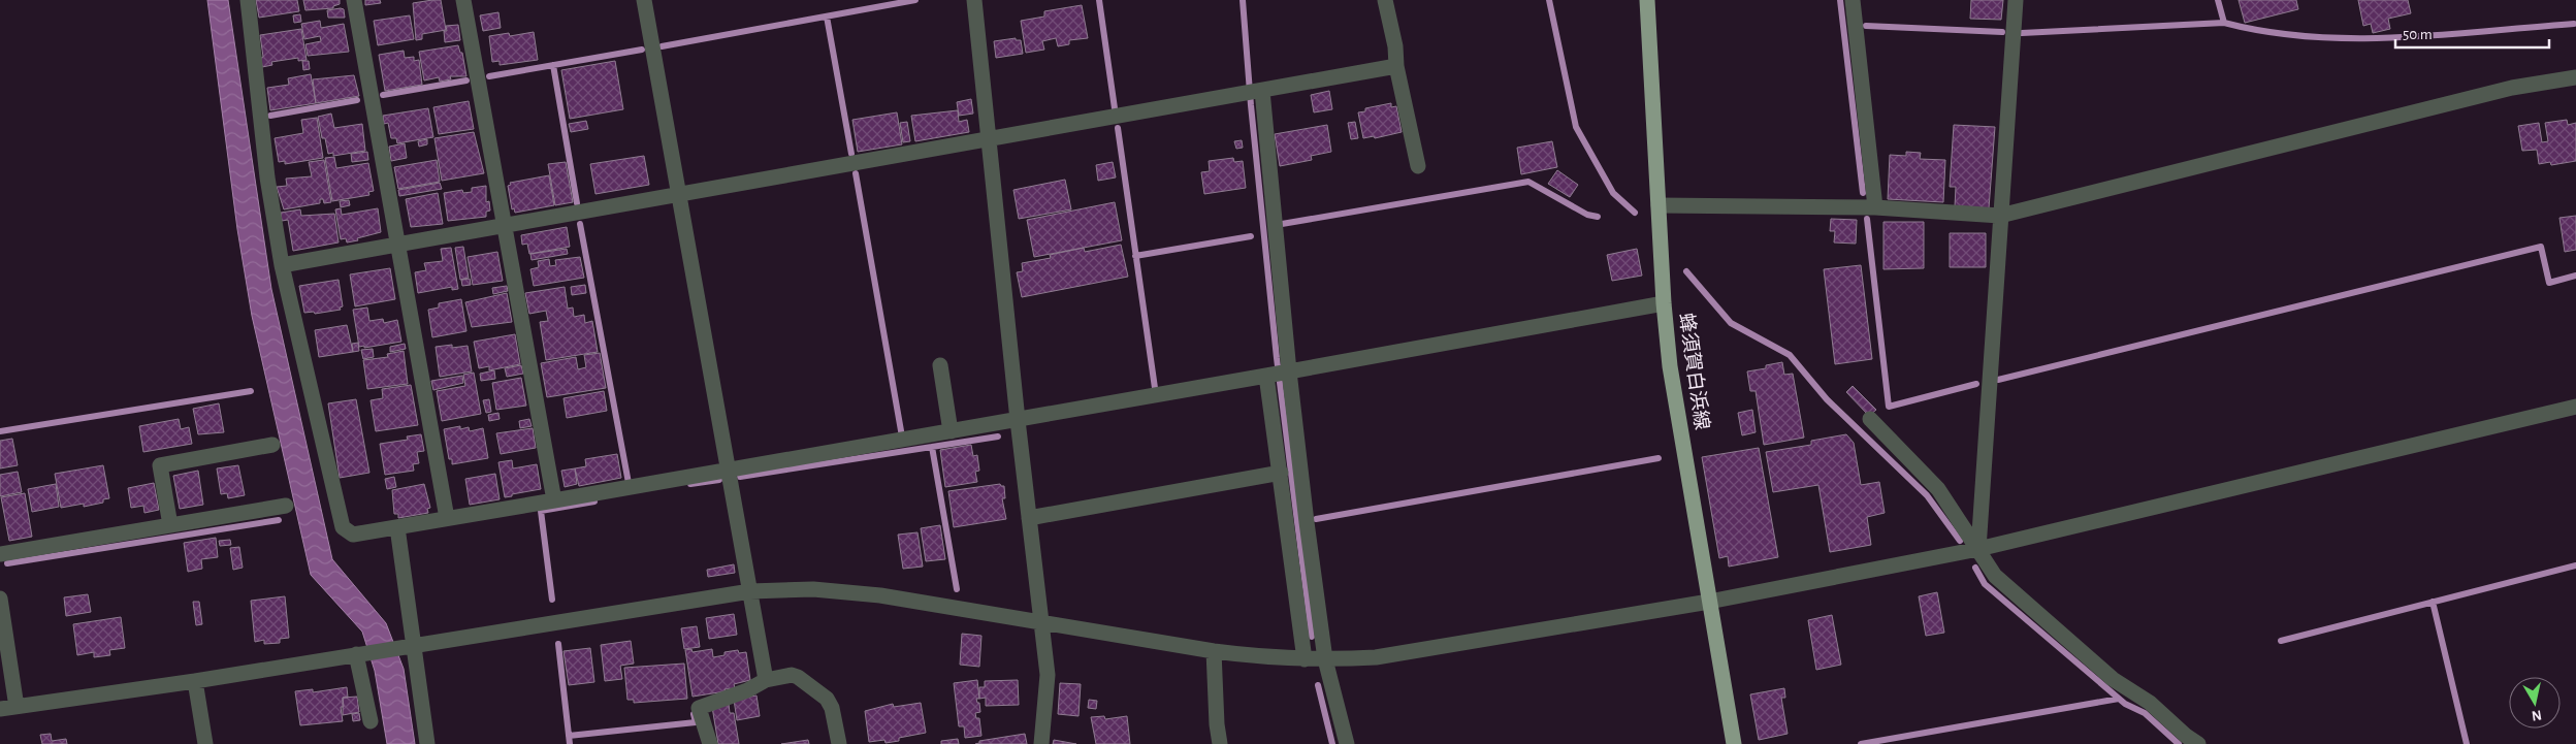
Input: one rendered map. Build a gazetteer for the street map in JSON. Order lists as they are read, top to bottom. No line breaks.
{"streets":{"main road":["蜂須賀白浜線"]},"scale_bar":"50 m","north":"bottom"}
